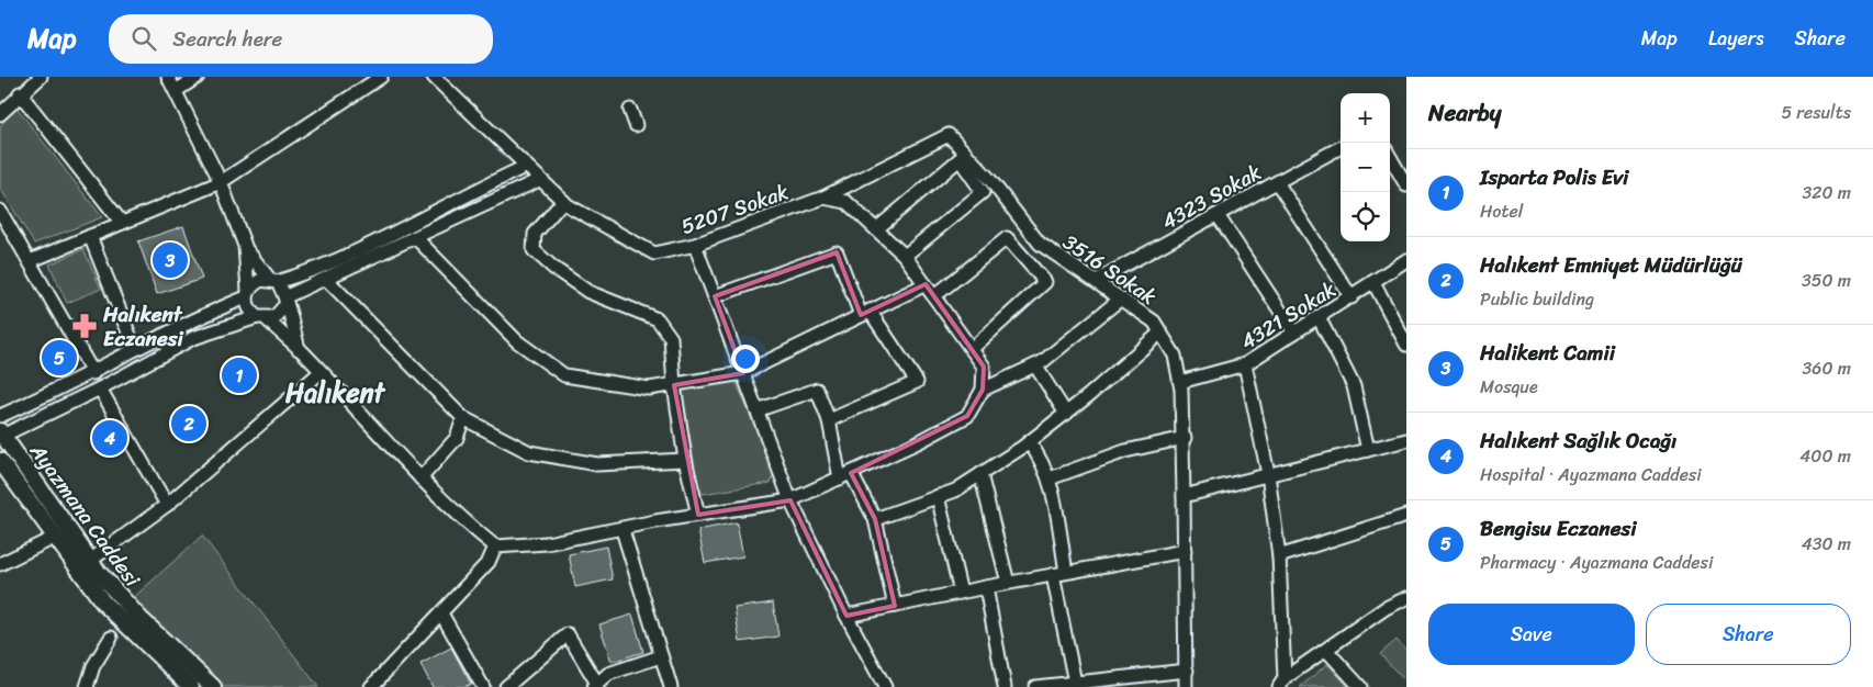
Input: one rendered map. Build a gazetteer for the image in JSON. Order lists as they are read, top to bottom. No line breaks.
{"streets":{"main road":["Ayazmana Caddesi"],"street":["4323 Sokak","5207 Sokak","3516 Sokak","4321 Sokak"]},"crossings":[["4323 Sokak","3516 Sokak"],["5207 Sokak","3516 Sokak"],["3516 Sokak","4321 Sokak"]],"districts":["Halıkent"],"places":{"pharmacy":["Halıkent Eczanesi"]},"page":{"header":"Map","search":"Search here","nav":["Map","Layers","Share"],"heading":["Nearby","5 results"],"map_buttons":["+","−"],"list":[{"mark":"1","name":"Isparta Polis Evi","note":"Hotel","value":"320 m"},{"mark":"2","name":"Halıkent Emniyet Müdürlüğü","note":"Public building","value":"350 m"},{"mark":"3","name":"Halikent Camii","note":"Mosque","value":"360 m"},{"mark":"4","name":"Halıkent Sağlık Ocağı","note":"Hospital · Ayazmana Caddesi","value":"400 m"},{"mark":"5","name":"Bengisu Eczanesi","note":"Pharmacy · Ayazmana Caddesi","value":"430 m"}],"pins":["3","5","1","2","4"],"buttons":["Save","Share"]}}
